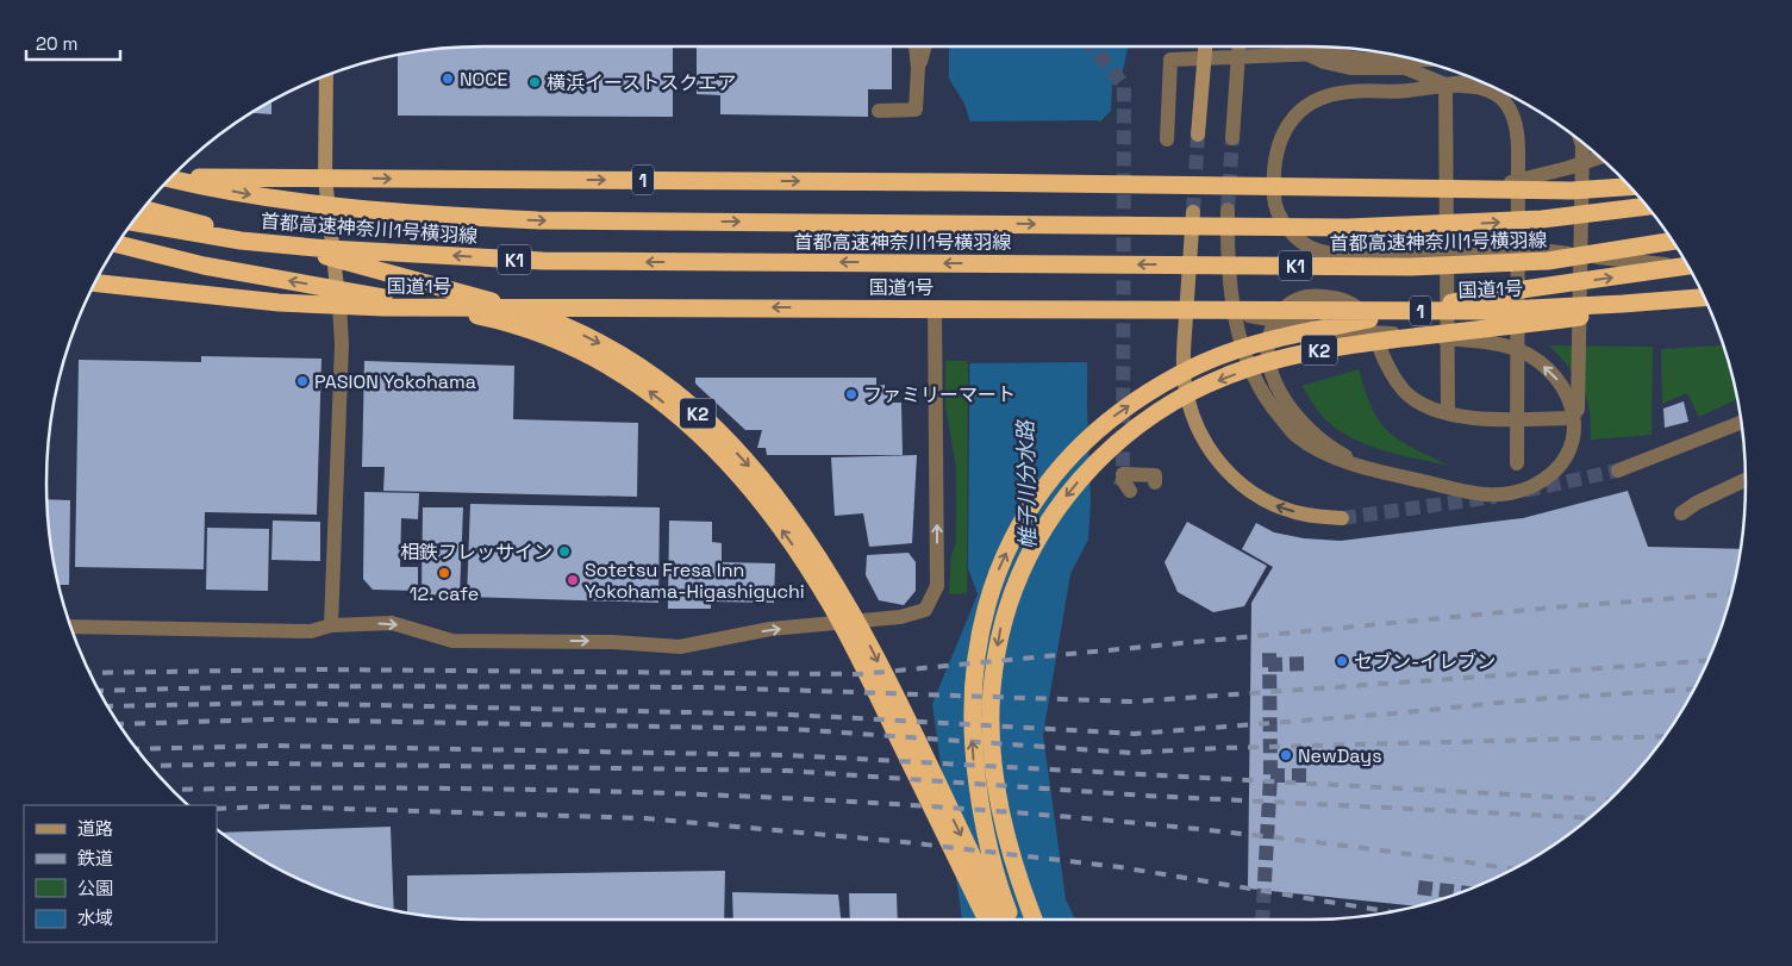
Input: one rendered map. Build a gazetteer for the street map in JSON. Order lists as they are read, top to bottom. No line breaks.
{"streets":{"highway":["1","首都高速神奈川1号横羽線","K1","国道1号","K2"]},"water":["帷子川分水路"],"places":["NOCE","横浜イーストスクエア","PASION Yokohama","ファミリーマート","相鉄フレッサイン","12. cafe","Sotetsu Fresa Inn Yokohama-Higashiguchi","セブン-イレブン","NewDays"],"legend":["道路","鉄道","公園","水域"],"scale_bar":"20 m"}
